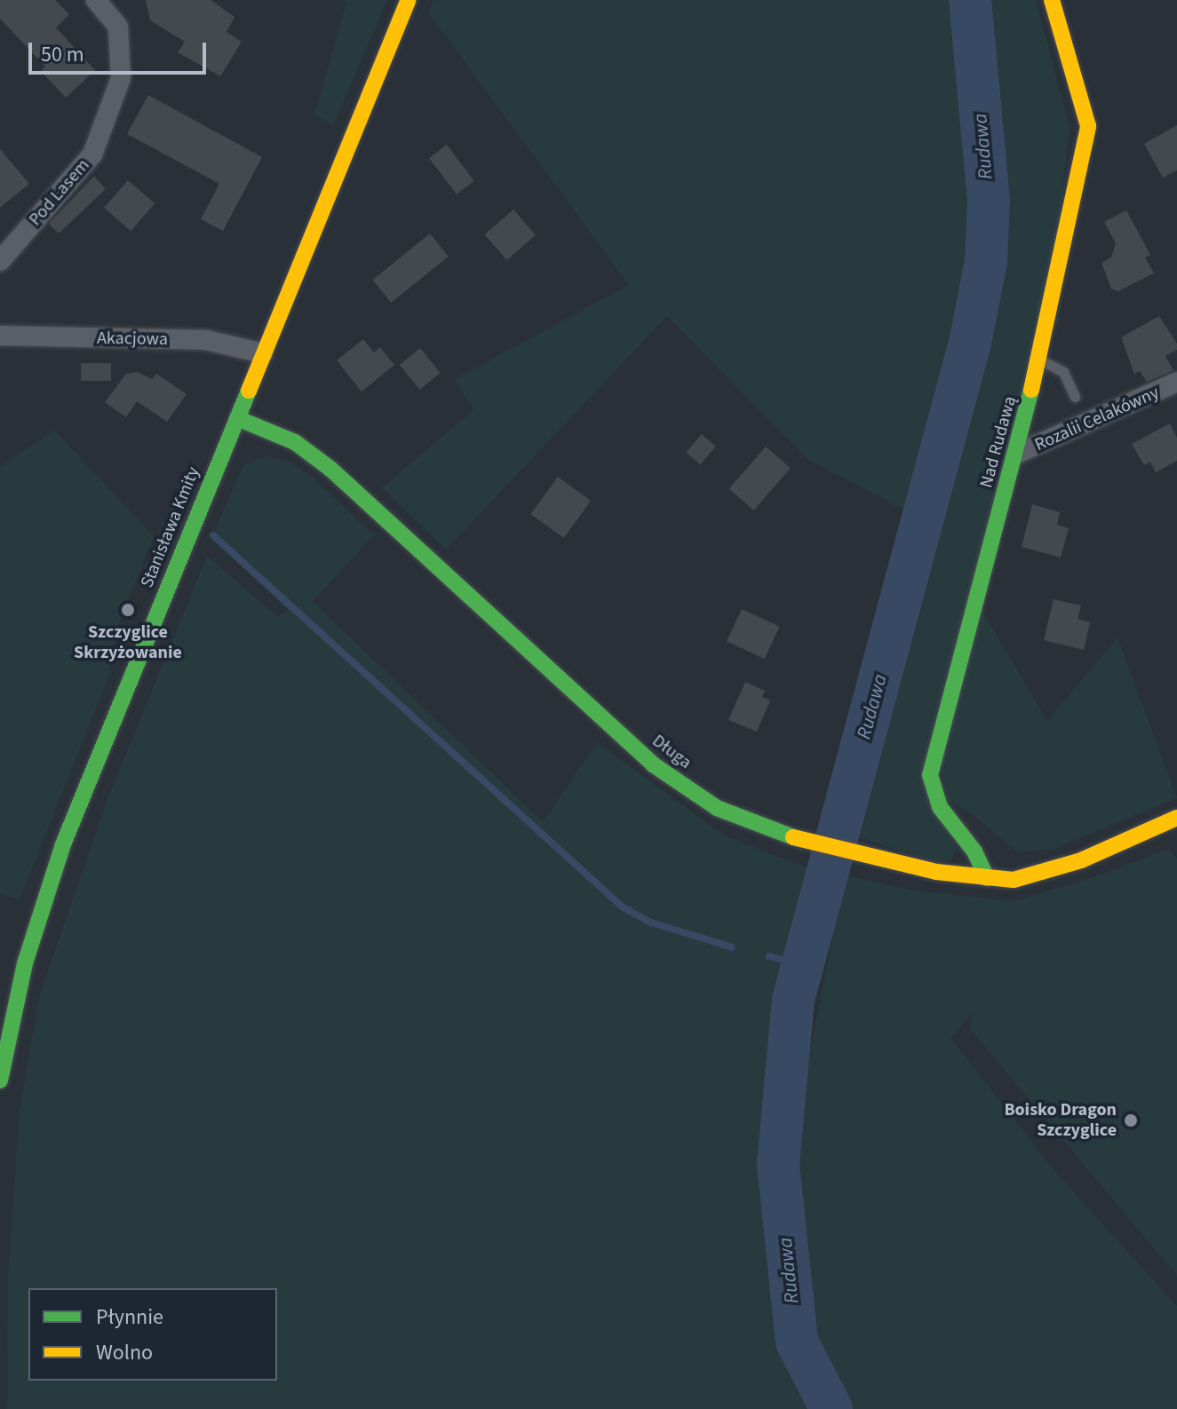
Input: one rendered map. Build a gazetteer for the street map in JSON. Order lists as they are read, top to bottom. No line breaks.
{"streets":{"street":["Pod Lasem","Akacjowa","Rozalii Celakówny","Nad Rudawą","Stanisława Kmity","Długa"]},"crossings":[["Akacjowa","Stanisława Kmity"],["Rozalii Celakówny","Nad Rudawą"],["Nad Rudawą","Długa"],["Stanisława Kmity","Długa"]],"water":["Rudawa"],"places":["Szczyglice Skrzyżowanie","Boisko Dragon Szczyglice"],"legend":["Płynnie","Wolno"],"scale_bar":"50 m"}
